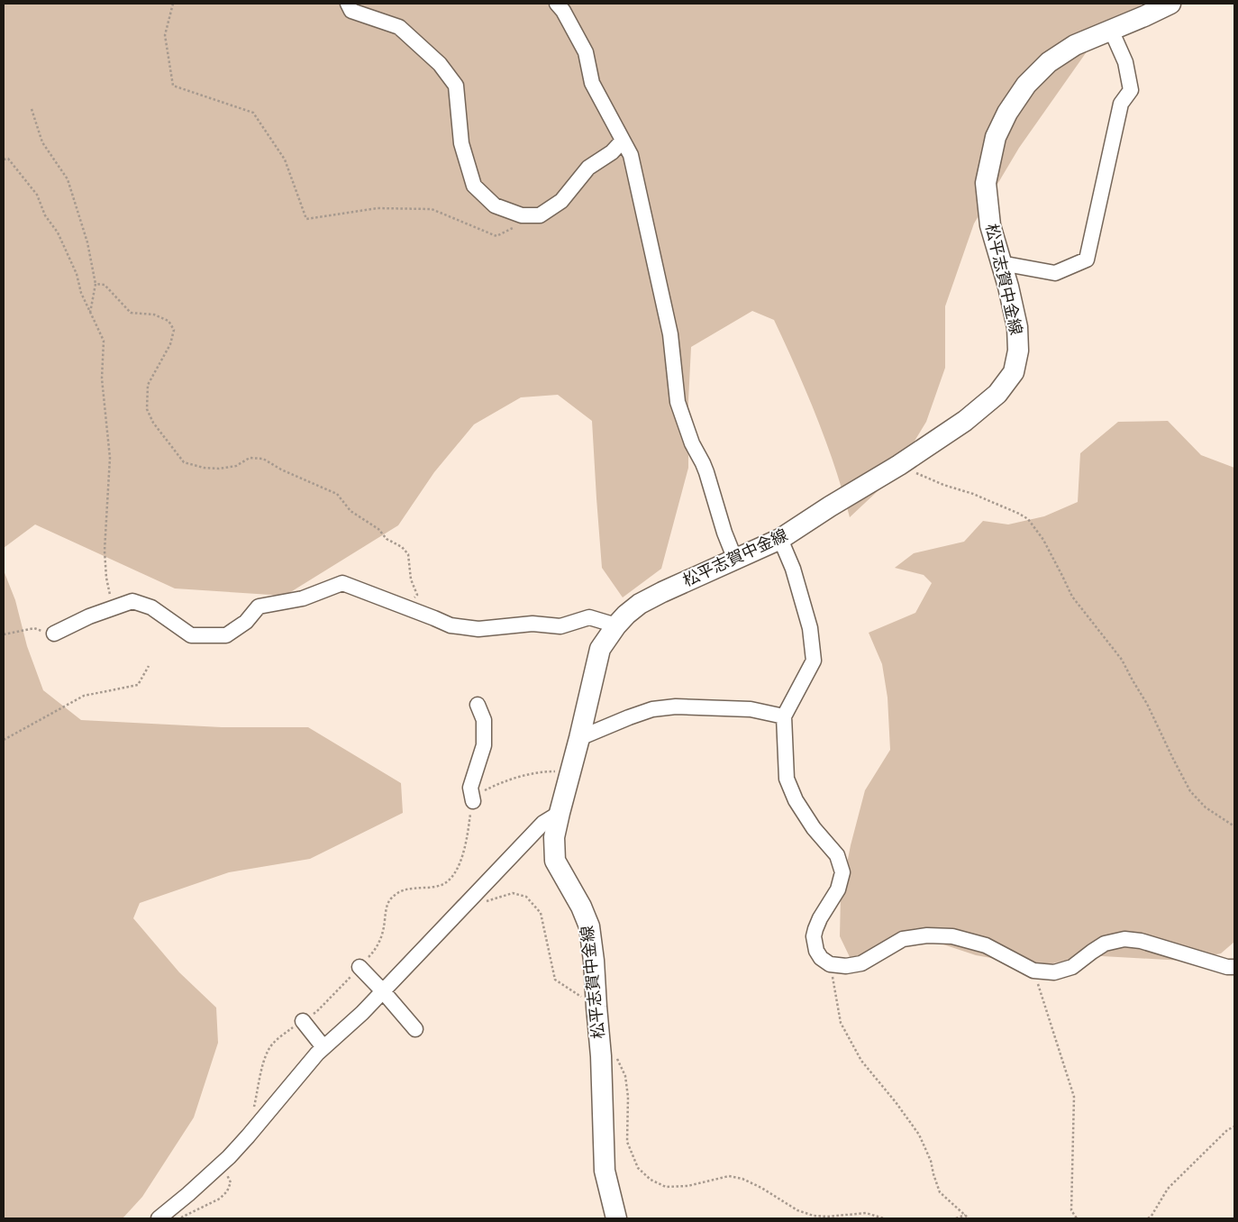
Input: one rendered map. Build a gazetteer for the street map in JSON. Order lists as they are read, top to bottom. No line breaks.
{"streets":{"main road":["松平志賀中金線"]}}
